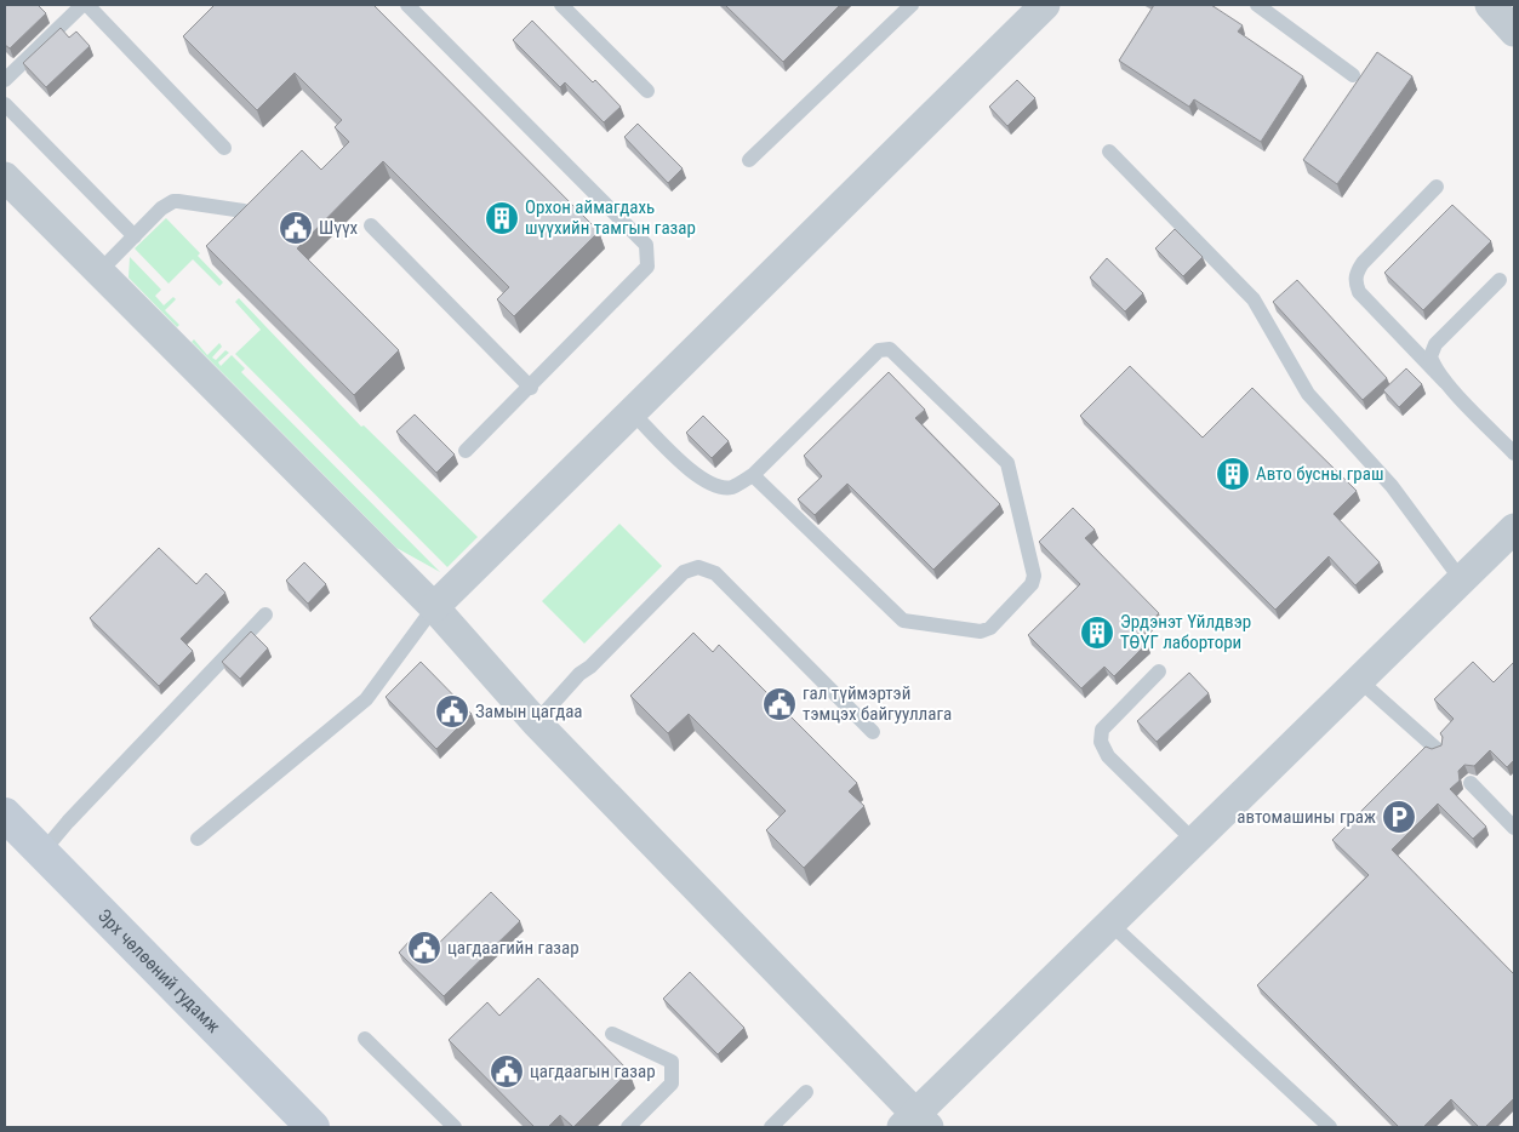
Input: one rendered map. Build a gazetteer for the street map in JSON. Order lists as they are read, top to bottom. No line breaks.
{"streets":{"main road":["Эрх чөлөөний гудамж"]},"places":{"building":["Орхон аймагдахь шүүхийн тамгын газар","Авто бусны граш","Эрдэнэт Үйлдвэр ТӨҮГ лабортори"],"public building":["Шүүх","гал түймэртэй тэмцэх байгууллага","Замын цагдаа","цагдаагийн газар","цагдаагын газар"],"parking":["автомашины граж"]}}
